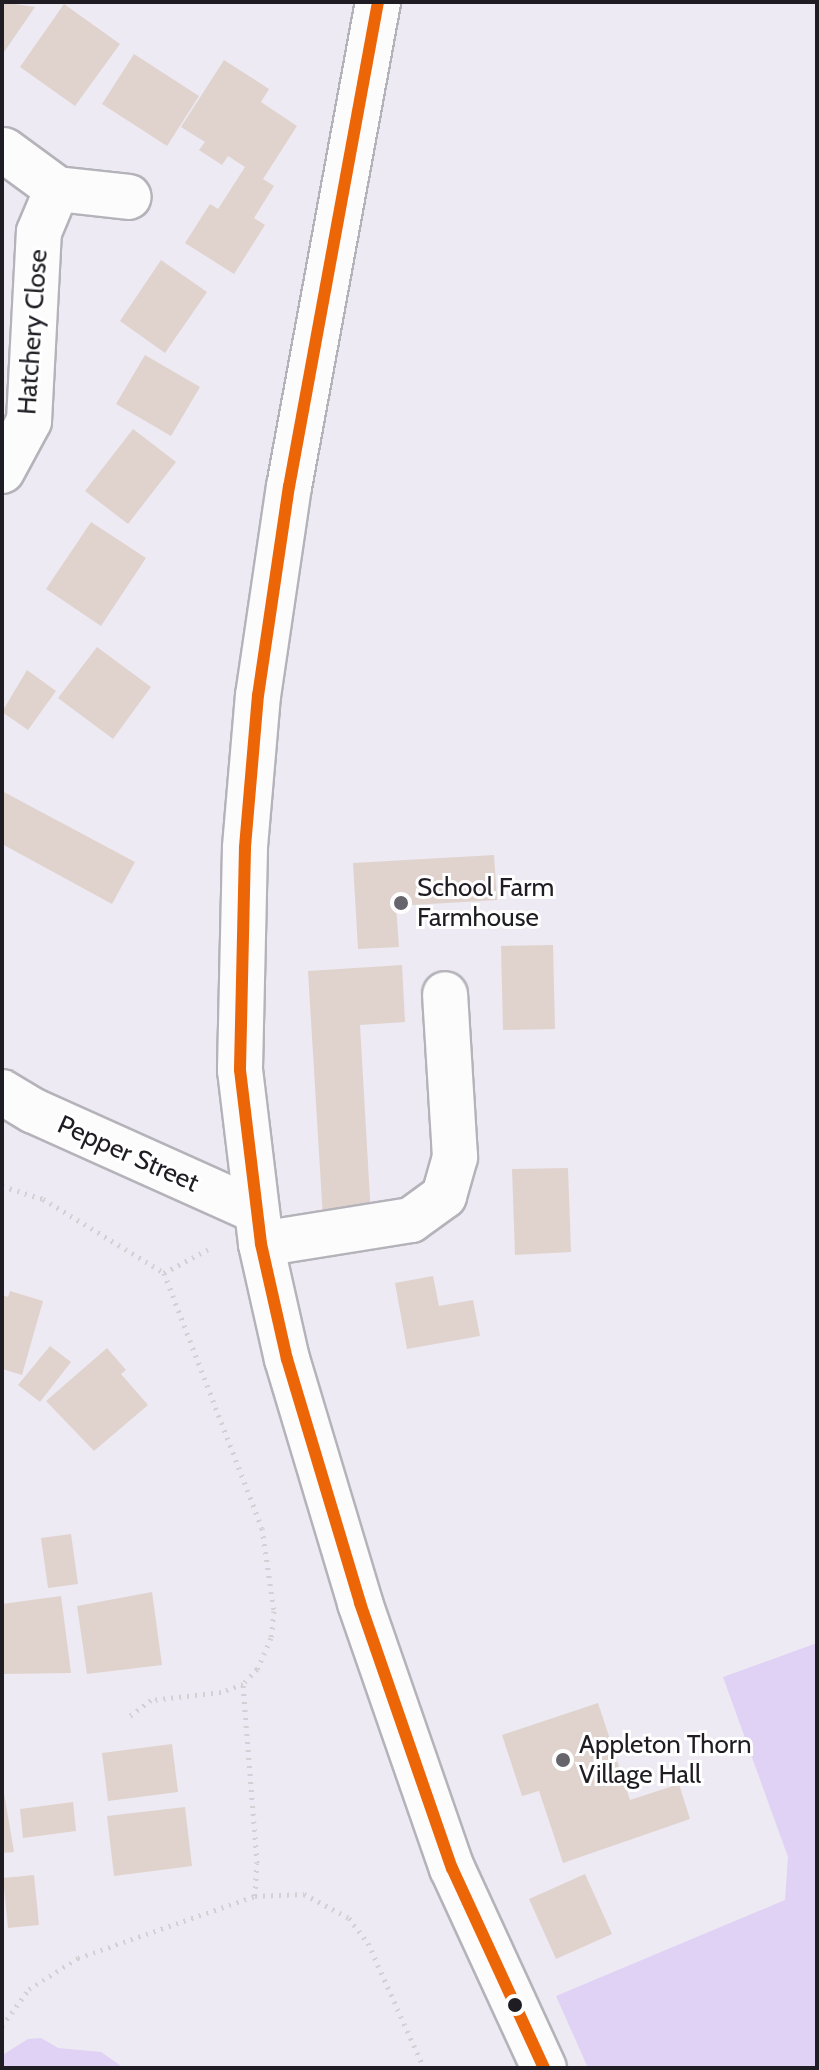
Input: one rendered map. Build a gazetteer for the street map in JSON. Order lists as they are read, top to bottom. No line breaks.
{"streets":{"main road":["Hatchery Close","Pepper Street"]},"places":["School Farm Farmhouse","Appleton Thorn Village Hall"]}
